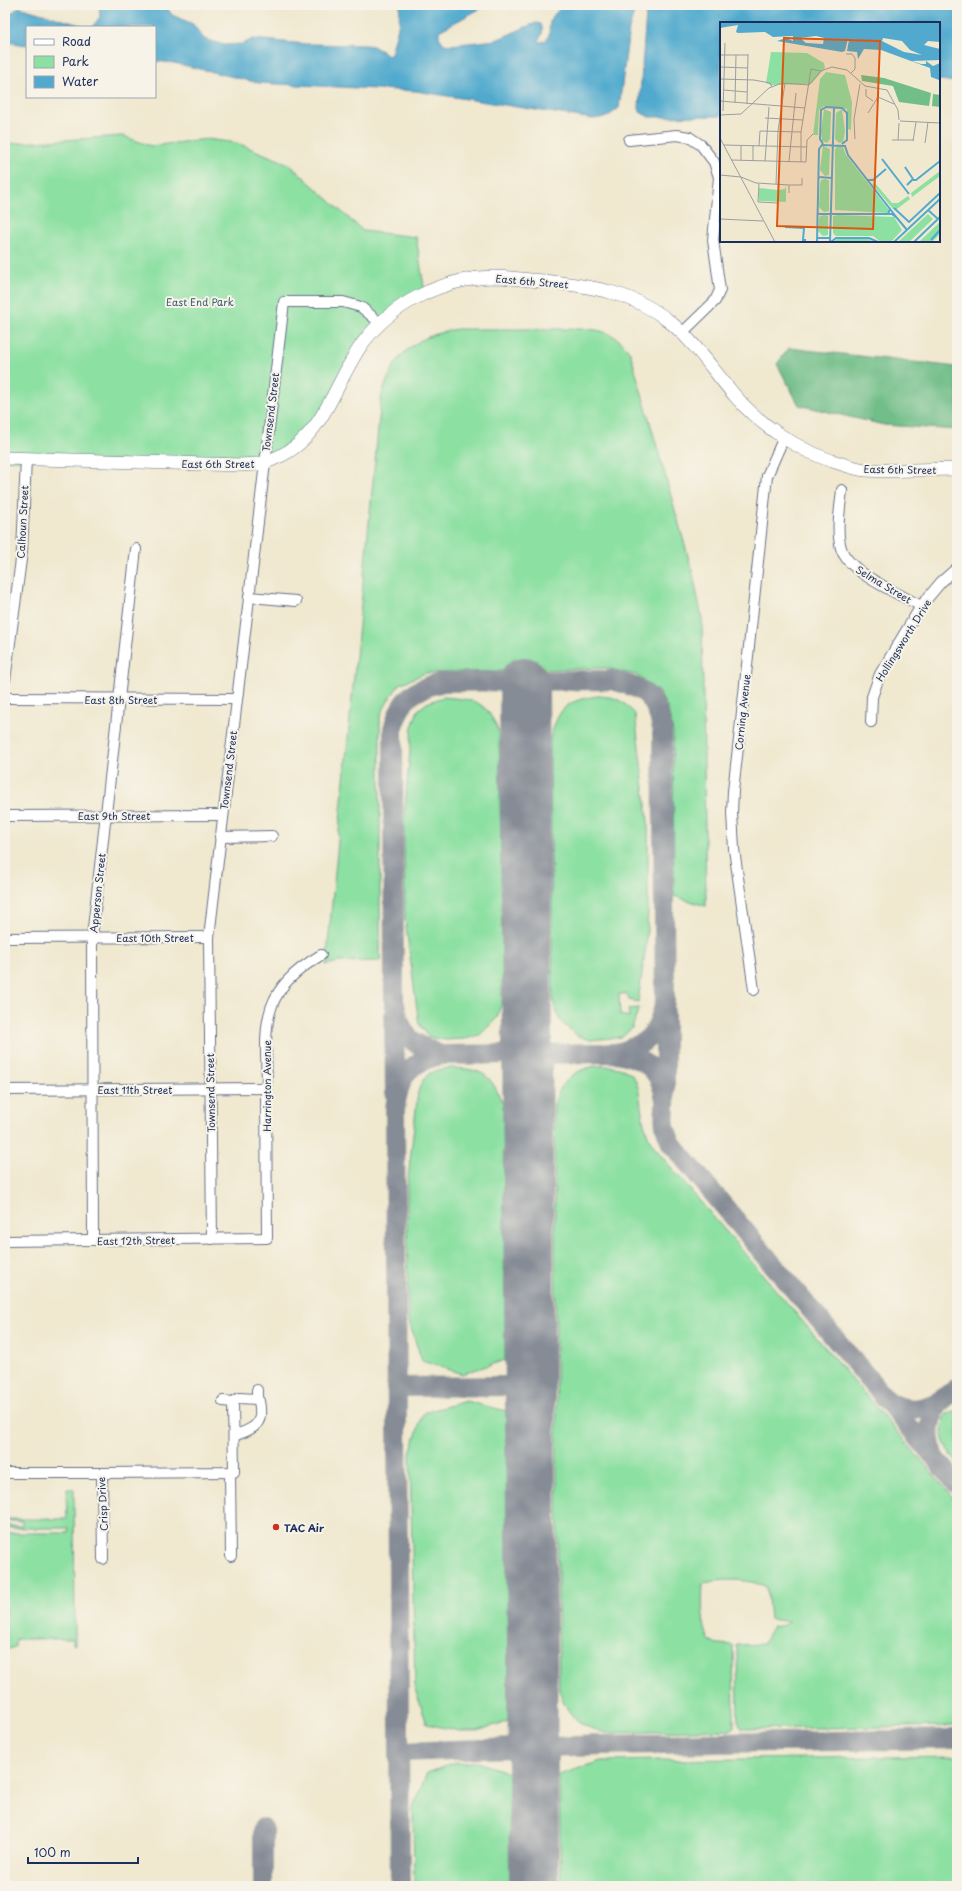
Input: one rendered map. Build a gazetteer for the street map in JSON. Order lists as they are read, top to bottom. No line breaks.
{"streets":{"main road":["East 6th Street"],"street":["Townsend Street","Calhoun Street","Selma Street","Hollingsworth Drive","East 8th Street","Corning Avenue","East 9th Street","Apperson Street","East 10th Street","Harrington Avenue","East 11th Street","East 12th Street","Crisp Drive"]},"crossings":[["East 6th Street","Townsend Street"],["East 6th Street","Calhoun Street"],["East 6th Street","Corning Avenue"],["Townsend Street","East 8th Street"],["Townsend Street","East 9th Street"],["Townsend Street","East 10th Street"],["Townsend Street","East 11th Street"],["Townsend Street","East 12th Street"],["Selma Street","Hollingsworth Drive"],["East 8th Street","Apperson Street"],["East 9th Street","Apperson Street"],["Apperson Street","East 10th Street"],["Apperson Street","East 11th Street"],["Apperson Street","East 12th Street"],["Harrington Avenue","East 11th Street"],["Harrington Avenue","East 12th Street"]],"parks":["East End Park"],"places":["TAC Air"],"legend":["Road","Park","Water"],"scale_bar":"100 m"}
